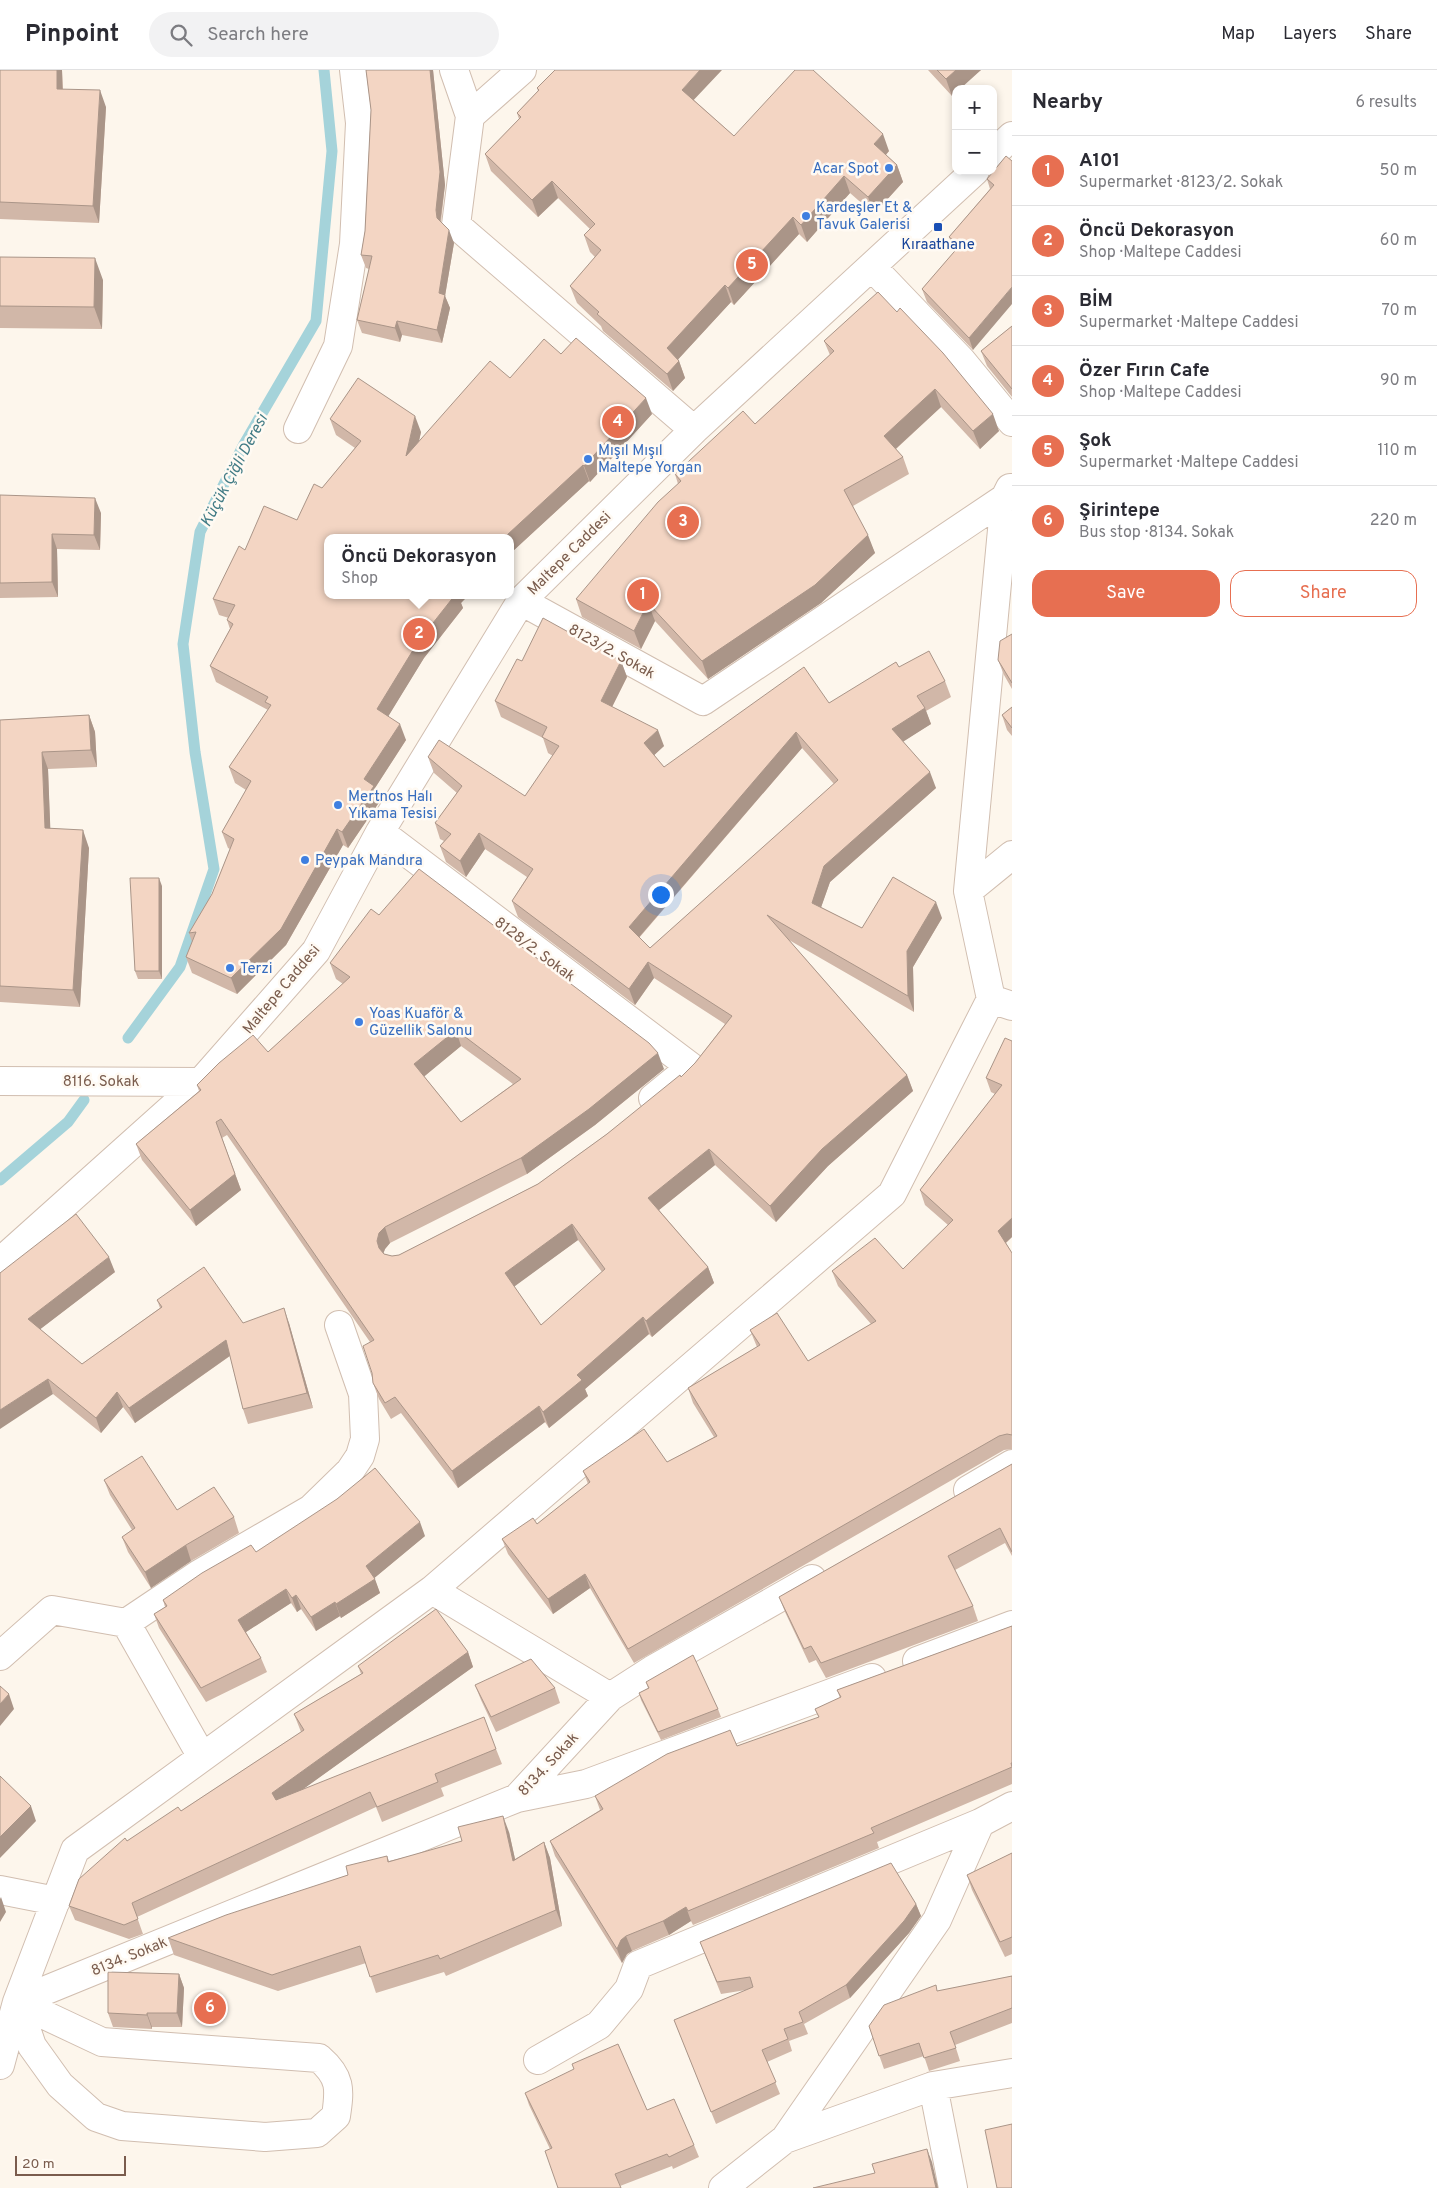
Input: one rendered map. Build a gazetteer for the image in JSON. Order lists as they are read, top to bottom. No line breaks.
{"streets":{"street":["Maltepe Caddesi","8123/2. Sokak","8128/2. Sokak","8116. Sokak","8134. Sokak"]},"crossings":[["Maltepe Caddesi","8123/2. Sokak"],["Maltepe Caddesi","8128/2. Sokak"],["Maltepe Caddesi","8116. Sokak"]],"water":["Küçük Çiğli Deresi"],"places":{"other":["Acar Spot","Kardeşler Et & Tavuk Galerisi","Mışıl Mışıl Maltepe Yorgan","Mertnos Halı Yıkama Tesisi","Peypak Mandıra","Terzi","Yoas Kuaför & Güzellik Salonu"],"transit":["Kıraathane"]},"scale_bar":"20 m","page":{"header":"Pinpoint","search":"Search here","nav":["Map","Layers","Share"],"heading":["Nearby","6 results"],"map_buttons":["+","−"],"list":[{"mark":"1","name":"A101","note":"Supermarket · 8123/2. Sokak","value":"50 m"},{"mark":"2","name":"Öncü Dekorasyon","note":"Shop · Maltepe Caddesi","value":"60 m"},{"mark":"3","name":"BİM","note":"Supermarket · Maltepe Caddesi","value":"70 m"},{"mark":"4","name":"Özer Fırın Cafe","note":"Shop · Maltepe Caddesi","value":"90 m"},{"mark":"5","name":"Şok","note":"Supermarket · Maltepe Caddesi","value":"110 m"},{"mark":"6","name":"Şirintepe","note":"Bus stop · 8134. Sokak","value":"220 m"}],"pins":["5","4","3","1","2","6"],"popup":["Öncü Dekorasyon","Shop"],"buttons":["Save","Share"],"scale":"20 m"}}
